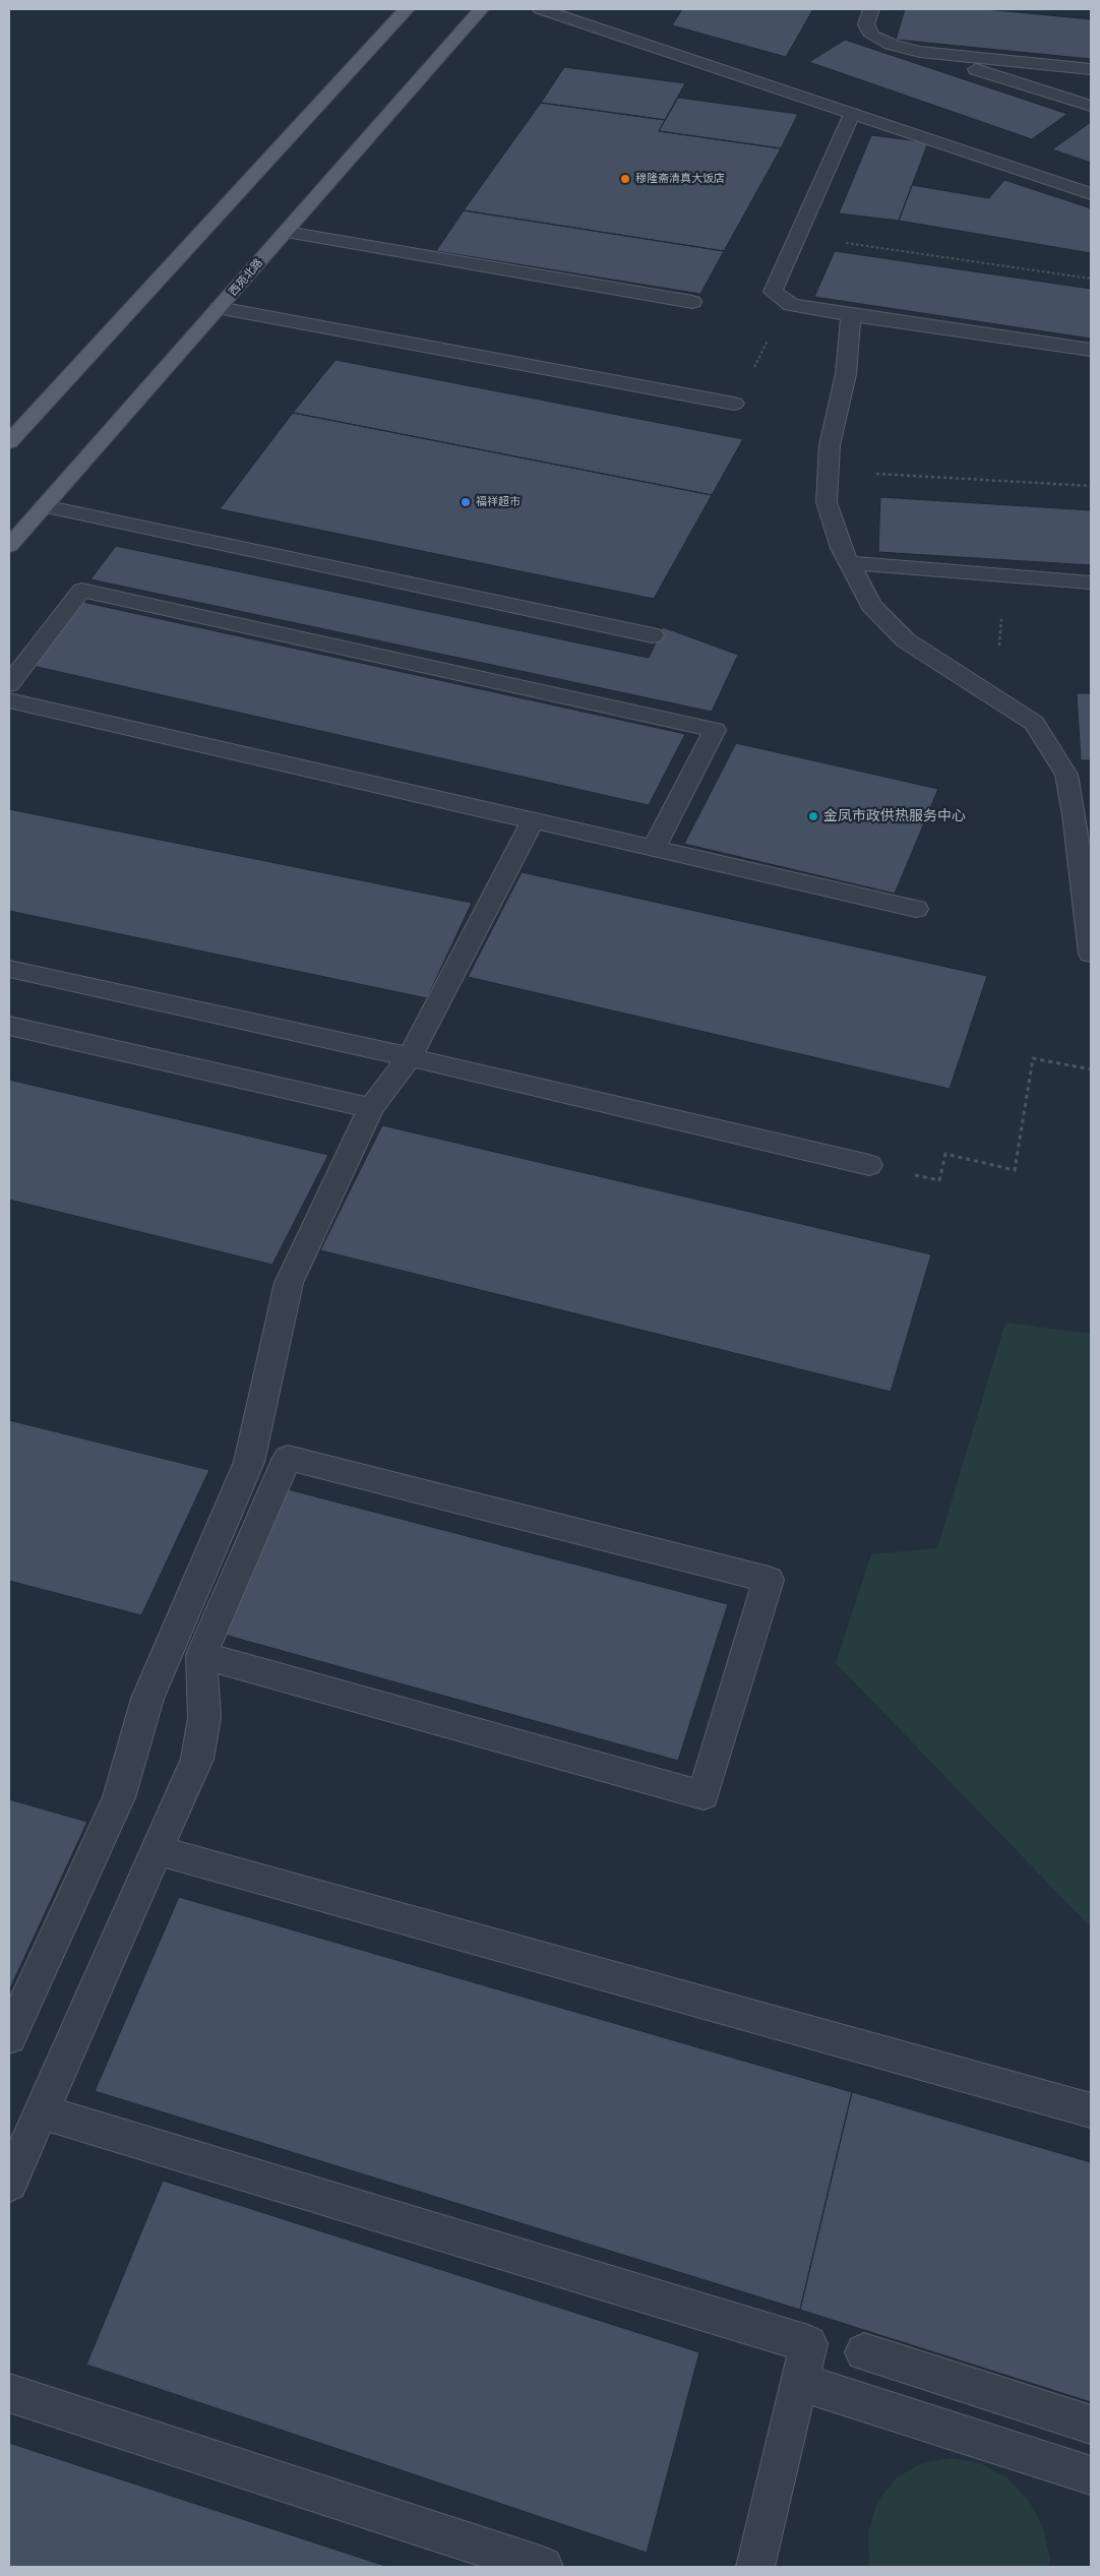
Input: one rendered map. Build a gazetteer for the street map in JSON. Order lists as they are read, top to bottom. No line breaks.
{"streets":{"main road":["西苑北路"]},"places":["穆隆斋清真大饭店","福祥超市","金凤市政供热服务中心"]}
